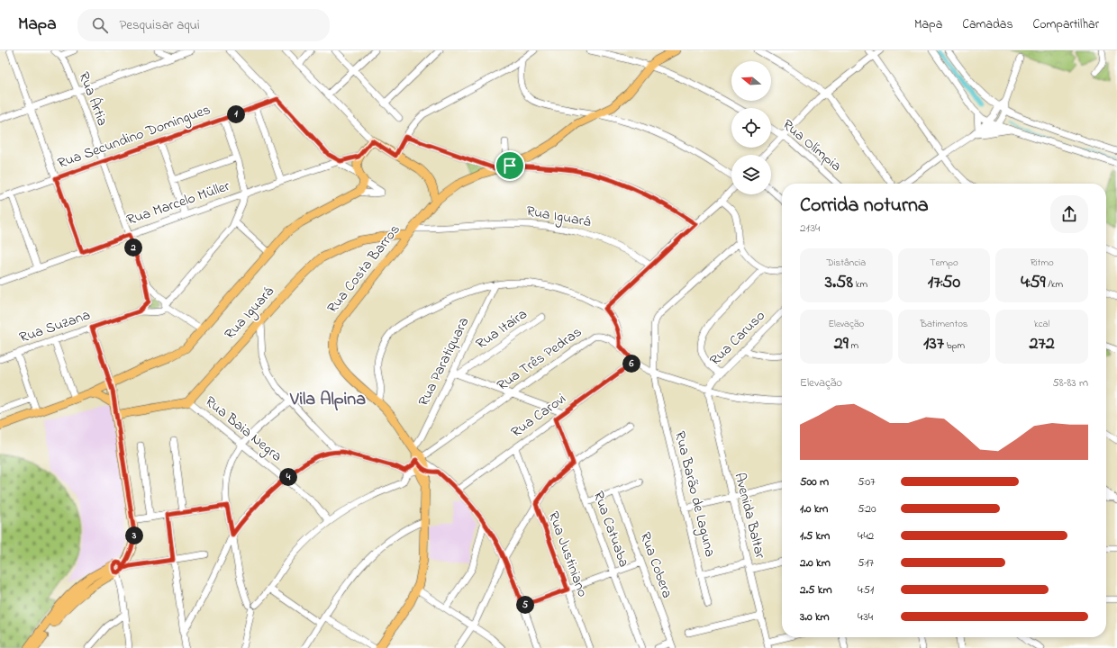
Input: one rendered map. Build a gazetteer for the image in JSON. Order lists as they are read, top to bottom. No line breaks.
{"streets":{"main road":["Rua Iguará","Rua Costa Barros"],"street":["Rua Ártia","Rua Secundino Domingues","Rua Olímpia","Rua Marcelo Müller","Rua Suzana","Rua Itaíra","Rua Caruso","Rua Três Pedras","Rua Paratiquara","Rua Carovi","Rua Baia Negra","Rua Barão de Laguna","Avenida Baltar","Rua Catuaba","Rua Justiniano","Rua Cobera"]},"crossings":[["Rua Ártia","Rua Secundino Domingues"],["Rua Ártia","Rua Marcelo Müller"],["Rua Ártia","Rua Suzana"],["Rua Iguará","Rua Costa Barros"],["Rua Iguará","Rua Baia Negra"],["Rua Costa Barros","Rua Três Pedras"],["Rua Costa Barros","Rua Paratiquara"],["Rua Itaíra","Rua Paratiquara"],["Rua Caruso","Rua Três Pedras"],["Rua Caruso","Avenida Baltar"],["Rua Três Pedras","Rua Paratiquara"],["Rua Três Pedras","Rua Carovi"],["Rua Três Pedras","Rua Barão de Laguna"],["Rua Três Pedras","Avenida Baltar"],["Rua Carovi","Rua Catuaba"],["Rua Carovi","Rua Justiniano"],["Rua Barão de Laguna","Avenida Baltar"]],"districts":["Vila Alpina"],"north":"left","page":{"header":"Mapa","search":"Pesquisar aqui","nav":["Mapa","Camadas","Compartilhar"],"pins":["1","2","6","4","3","5"],"heading":["Corrida noturna","21:34"],"stats":[["Distância","3.58 km"],["Tempo","17:50"],["Ritmo","4:59 /km"],["Elevação","29 m"],["Batimentos","137 bpm"],["kcal","272"]],"chart":["Elevação","58–83 m"],"list":[{"name":"500 m","note":"5:07"},{"name":"1.0 km","note":"5:20"},{"name":"1.5 km","note":"4:42"},{"name":"2.0 km","note":"5:17"},{"name":"2.5 km","note":"4:51"},{"name":"3.0 km","note":"4:34"}]}}
